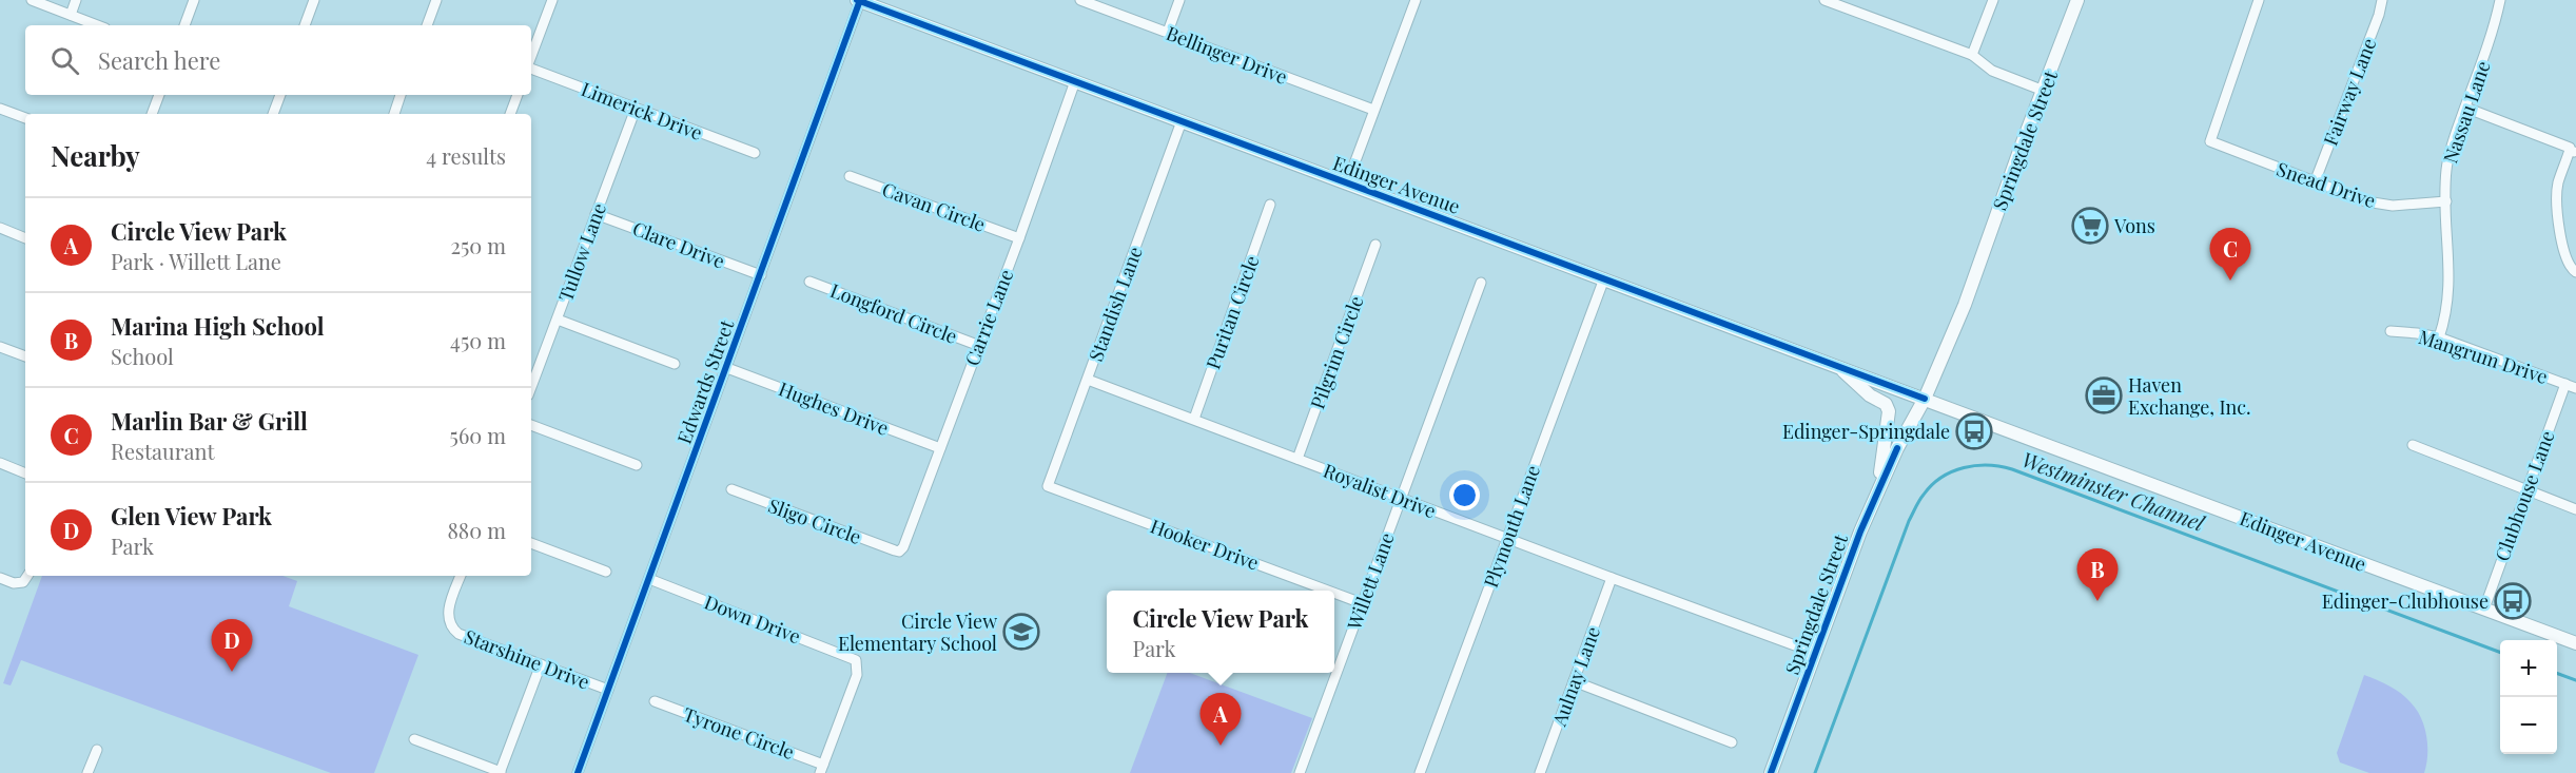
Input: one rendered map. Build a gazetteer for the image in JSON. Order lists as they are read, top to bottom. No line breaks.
{"streets":{"main road":["Springdale Street","Edinger Avenue"],"street":["Bellinger Drive","Fairway Lane","Limerick Drive","Nassau Lane","Snead Drive","Cavan Circle","Clare Drive","Tullow Lane","Standish Lane","Puritan Circle","Longford Circle","Carrie Lane","Pilgrim Circle","Mangrum Drive","Edwards Street","Hughes Drive","Royalist Drive","Clubhouse Lane","Sligo Circle","Plymouth Lane","Hooker Drive","Willett Lane","Down Drive","Starshine Drive","Aulnay Lane","Tyrone Circle"]},"crossings":[["Fairway Lane","Snead Drive"],["Limerick Drive","Tullow Lane"],["Nassau Lane","Snead Drive"],["Nassau Lane","Mangrum Drive"],["Springdale Street","Edinger Avenue"],["Springdale Street","Royalist Drive"],["Edinger Avenue","Standish Lane"],["Edinger Avenue","Carrie Lane"],["Edinger Avenue","Edwards Street"],["Edinger Avenue","Clubhouse Lane"],["Edinger Avenue","Plymouth Lane"],["Cavan Circle","Carrie Lane"],["Clare Drive","Tullow Lane"],["Clare Drive","Edwards Street"],["Standish Lane","Royalist Drive"],["Standish Lane","Hooker Drive"],["Puritan Circle","Royalist Drive"],["Longford Circle","Carrie Lane"],["Carrie Lane","Hughes Drive"],["Carrie Lane","Sligo Circle"],["Pilgrim Circle","Royalist Drive"],["Mangrum Drive","Clubhouse Lane"],["Edwards Street","Hughes Drive"],["Edwards Street","Down Drive"],["Edwards Street","Starshine Drive"],["Royalist Drive","Plymouth Lane"],["Royalist Drive","Willett Lane"],["Royalist Drive","Aulnay Lane"],["Hooker Drive","Willett Lane"],["Down Drive","Tyrone Circle"]],"water":["Westminster Channel"],"places":{"supermarket":["Vons"],"office":["Haven Exchange, Inc."],"bus stop":["Edinger-Springdale","Edinger-Clubhouse"],"school or university":["Circle View Elementary School"]},"page":{"search":"Search here","heading":["Nearby","4 results"],"list":[{"mark":"A","name":"Circle View Park","note":"Park · Willett Lane","value":"250 m"},{"mark":"B","name":"Marina High School","note":"School","value":"450 m"},{"mark":"C","name":"Marlin Bar & Grill","note":"Restaurant","value":"560 m"},{"mark":"D","name":"Glen View Park","note":"Park","value":"880 m"}],"pins":["C","B","D","A"],"popup":["Circle View Park","Park"],"map_buttons":["+","−"]}}
